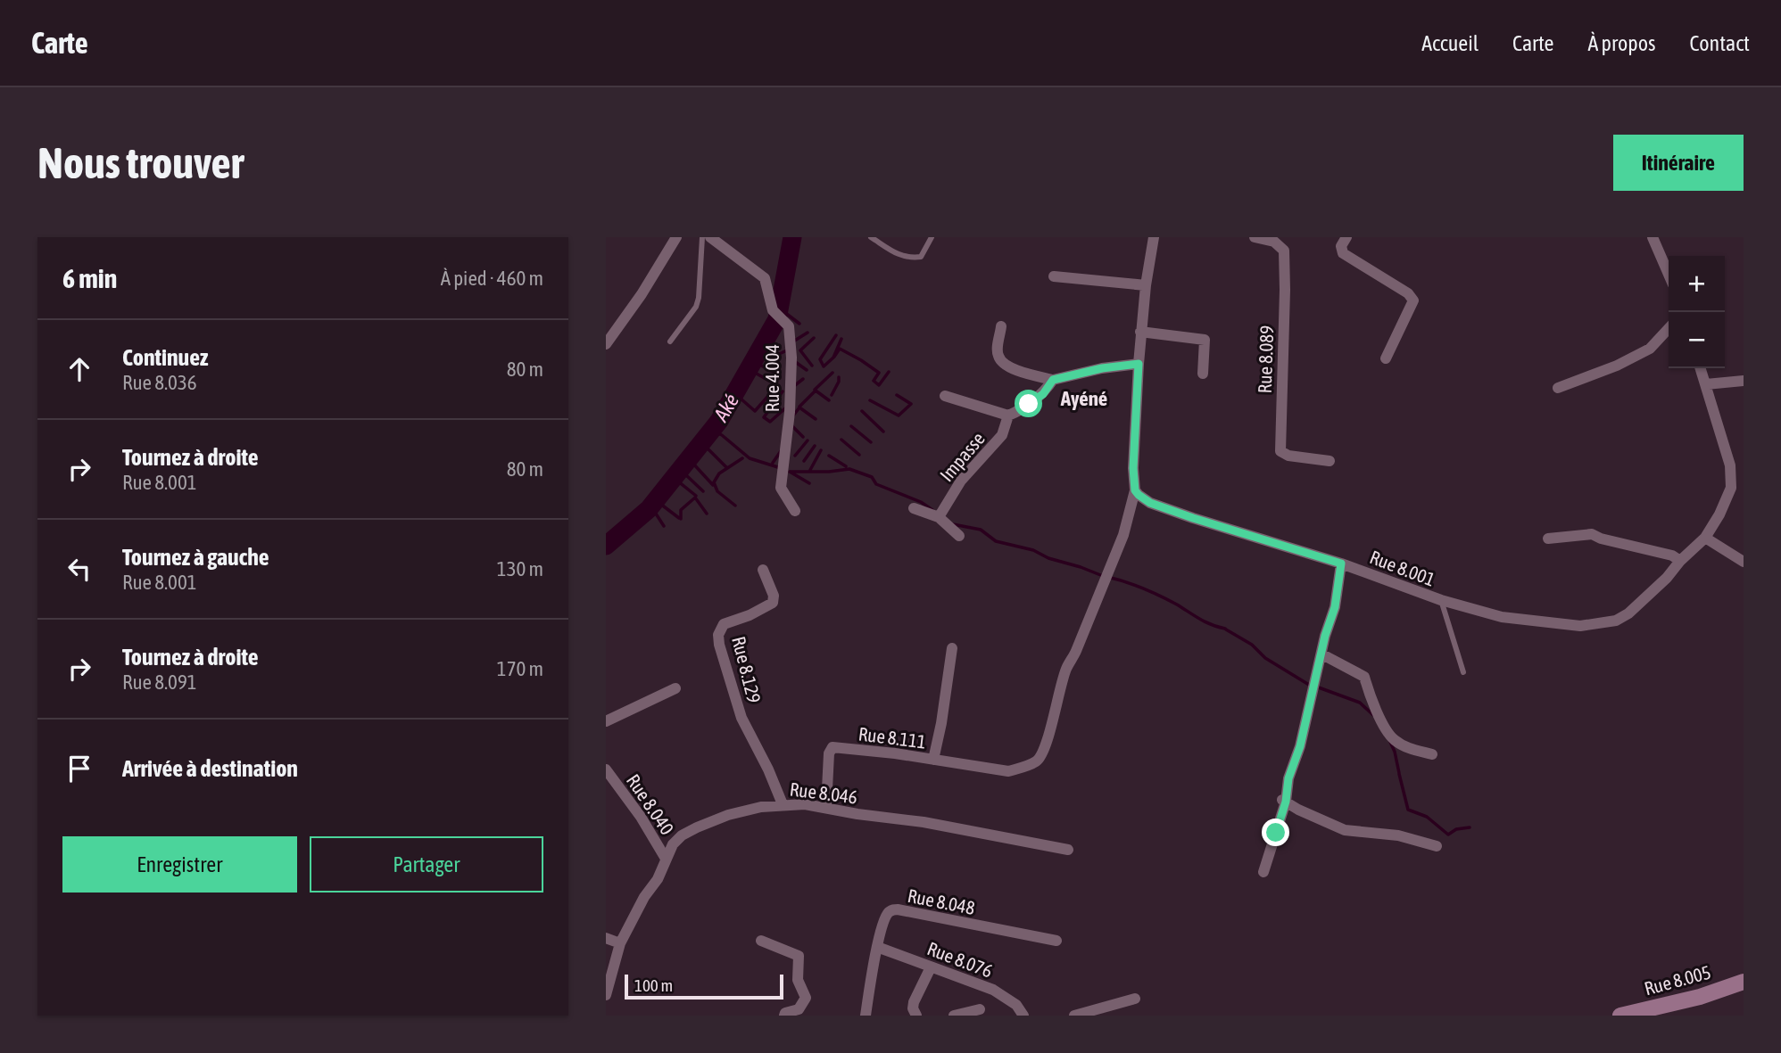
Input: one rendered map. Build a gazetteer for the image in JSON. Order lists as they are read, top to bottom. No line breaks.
{"streets":{"street":["Rue 8.089","Rue 4.004","Impasse","Rue 8.001","Rue 8.129","Rue 8.111","Rue 8.046","Rue 8.040","Rue 8.048","Rue 8.076","Rue 8.005"]},"crossings":[["Rue 8.001","Rue 8.111"],["Rue 8.129","Rue 8.046"],["Rue 8.111","Rue 8.046"],["Rue 8.046","Rue 8.040"],["Rue 8.048","Rue 8.076"]],"districts":["Ayéné"],"water":["Aké"],"scale_bar":"100 m","page":{"header":"Carte","nav":["Accueil","Carte","À propos","Contact"],"buttons":["Itinéraire",["Enregistrer","Partager"]],"title":"Nous trouver","heading":["6 min","À pied · 460 m"],"map_buttons":["+","−"],"list":[["Continuez","Rue 8.036","80 m"],["Tournez à droite","Rue 8.001","80 m"],["Tournez à gauche","Rue 8.001","130 m"],["Tournez à droite","Rue 8.091","170 m"],"Arrivée à destination"],"scale":"100 m"}}
